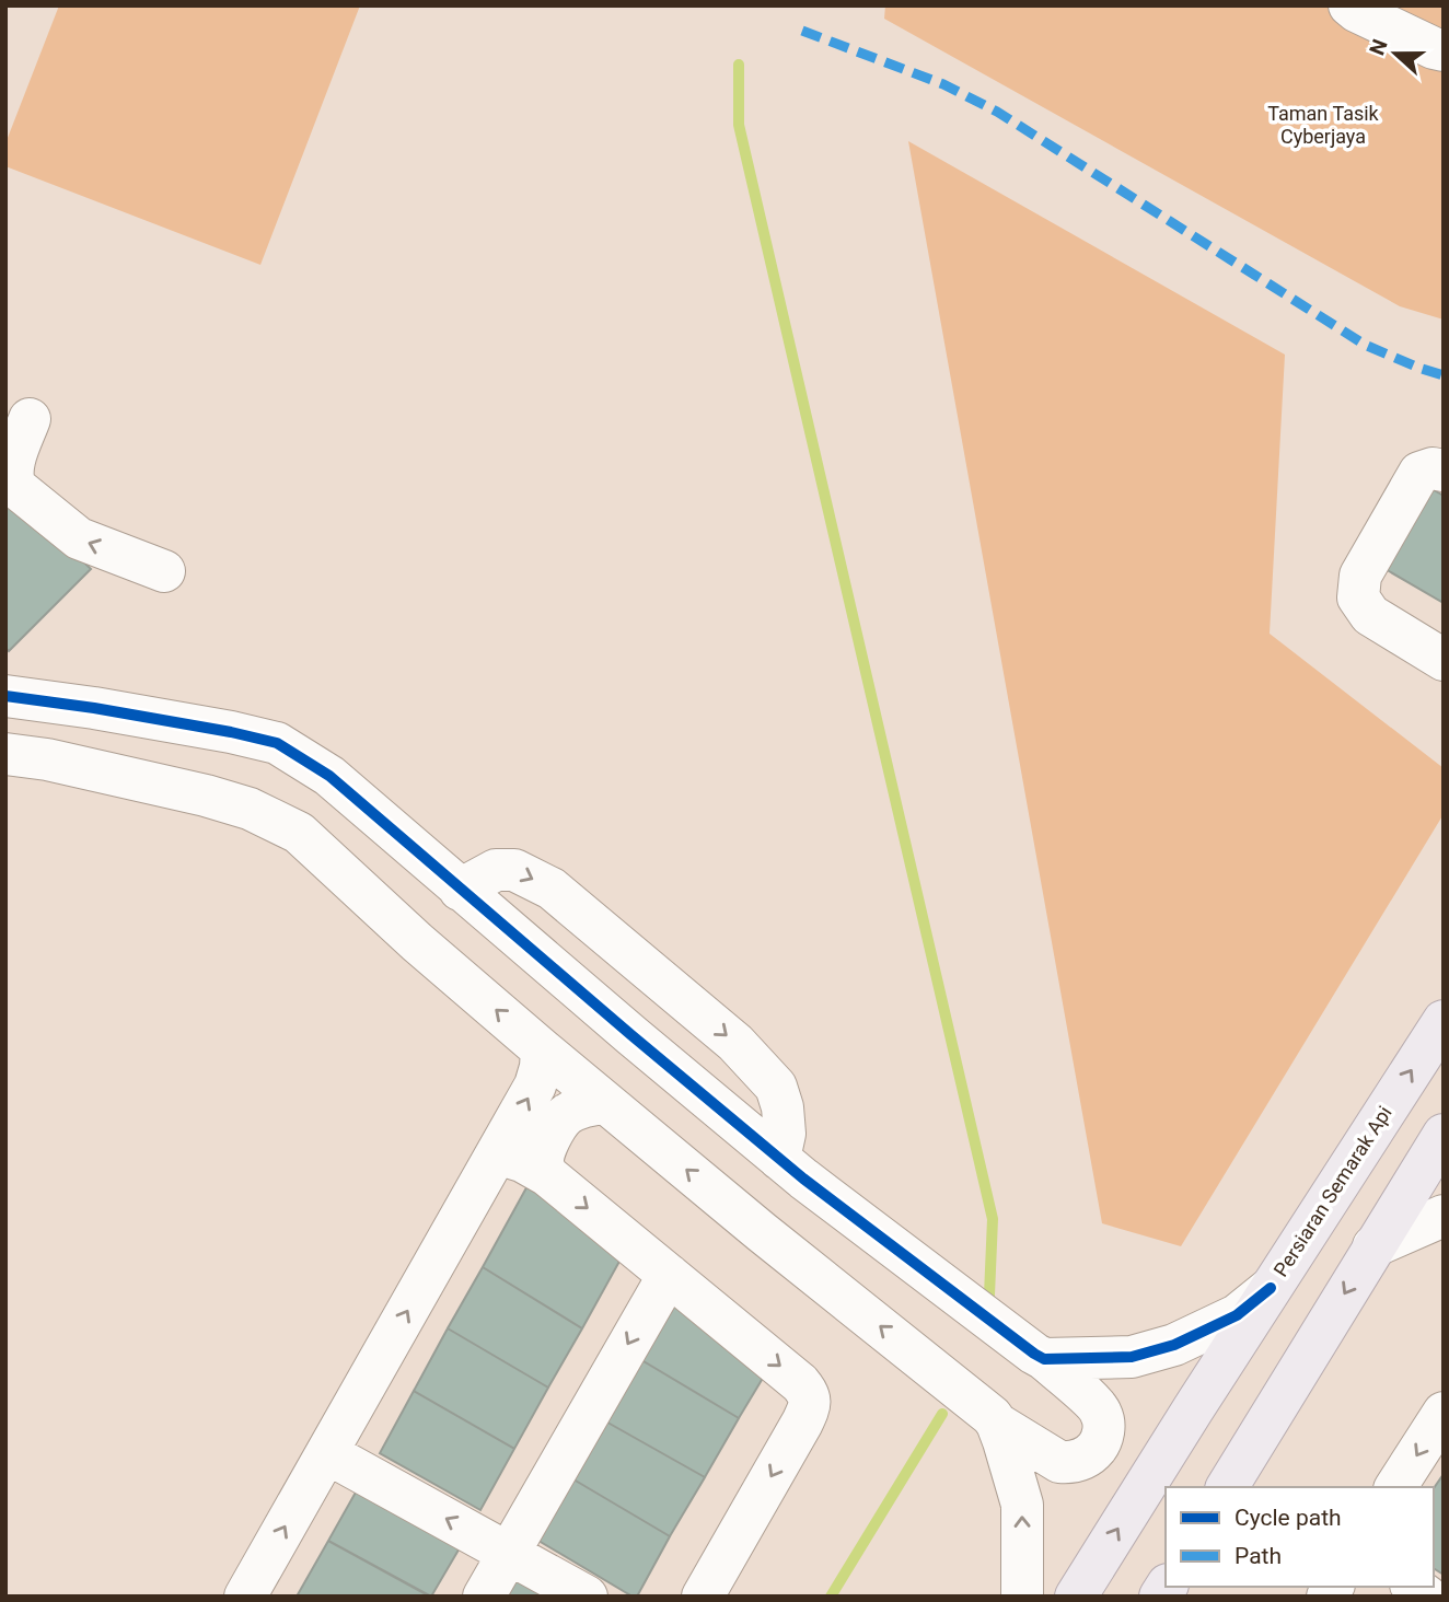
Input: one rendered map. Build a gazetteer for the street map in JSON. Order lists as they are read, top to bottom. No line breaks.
{"streets":{"main road":["Persiaran Semarak Api"]},"parks":["Taman Tasik Cyberjaya"],"legend":["Cycle path","Path"],"north":"left"}
